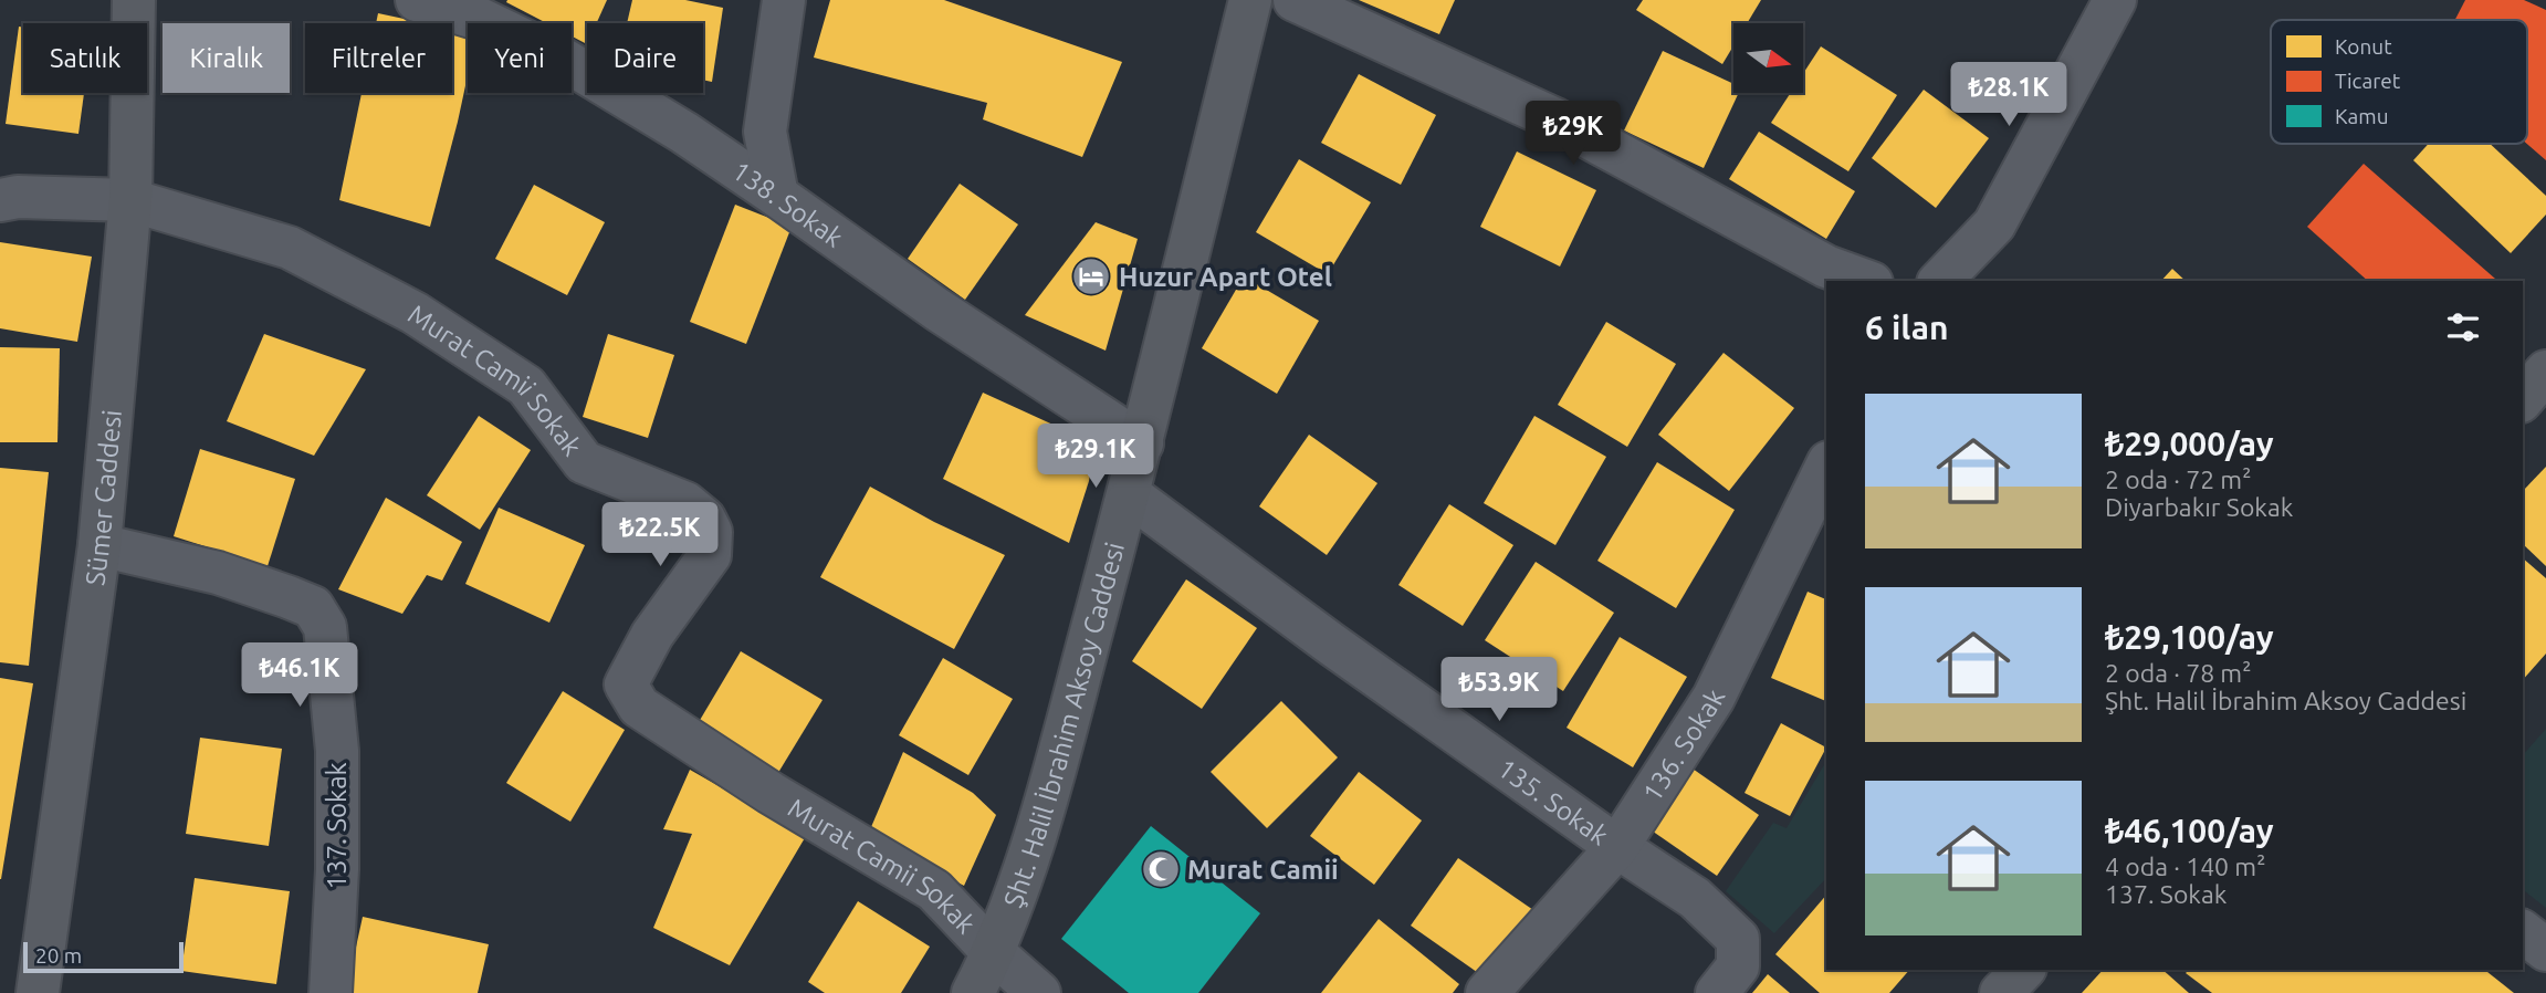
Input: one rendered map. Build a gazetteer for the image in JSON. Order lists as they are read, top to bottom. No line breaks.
{"streets":{"street":["138. Sokak","Murat Camii Sokak","Sümer Caddesi","Şht. Halil İbrahim Aksoy Caddesi","136. Sokak","135. Sokak","137. Sokak"]},"crossings":[["138. Sokak","Şht. Halil İbrahim Aksoy Caddesi"],["Murat Camii Sokak","Sümer Caddesi"],["Murat Camii Sokak","Şht. Halil İbrahim Aksoy Caddesi"],["Sümer Caddesi","137. Sokak"],["Şht. Halil İbrahim Aksoy Caddesi","135. Sokak"],["136. Sokak","135. Sokak"]],"places":{"hotel":["Huzur Apart Otel"],"mosque":["Murat Camii"]},"legend":["Konut","Ticaret","Kamu"],"scale_bar":"20 m","north":"right","page":{"chip":["Satılık","Kiralık","Filtreler","Yeni","Daire"],"price":["₺28.1K","₺29K","₺29.1K","₺22.5K","₺46.1K","₺53.9K"],"heading":"6 ilan","list":[{"name":"₺29,000/ay","note":"2 oda · 72 m² · Diyarbakır Sokak"},{"name":"₺29,100/ay","note":"2 oda · 78 m² · Şht. Halil İbrahim Aksoy Caddesi"},{"name":"₺46,100/ay","note":"4 oda · 140 m² · 137. Sokak"}],"scale":"20 m"}}
